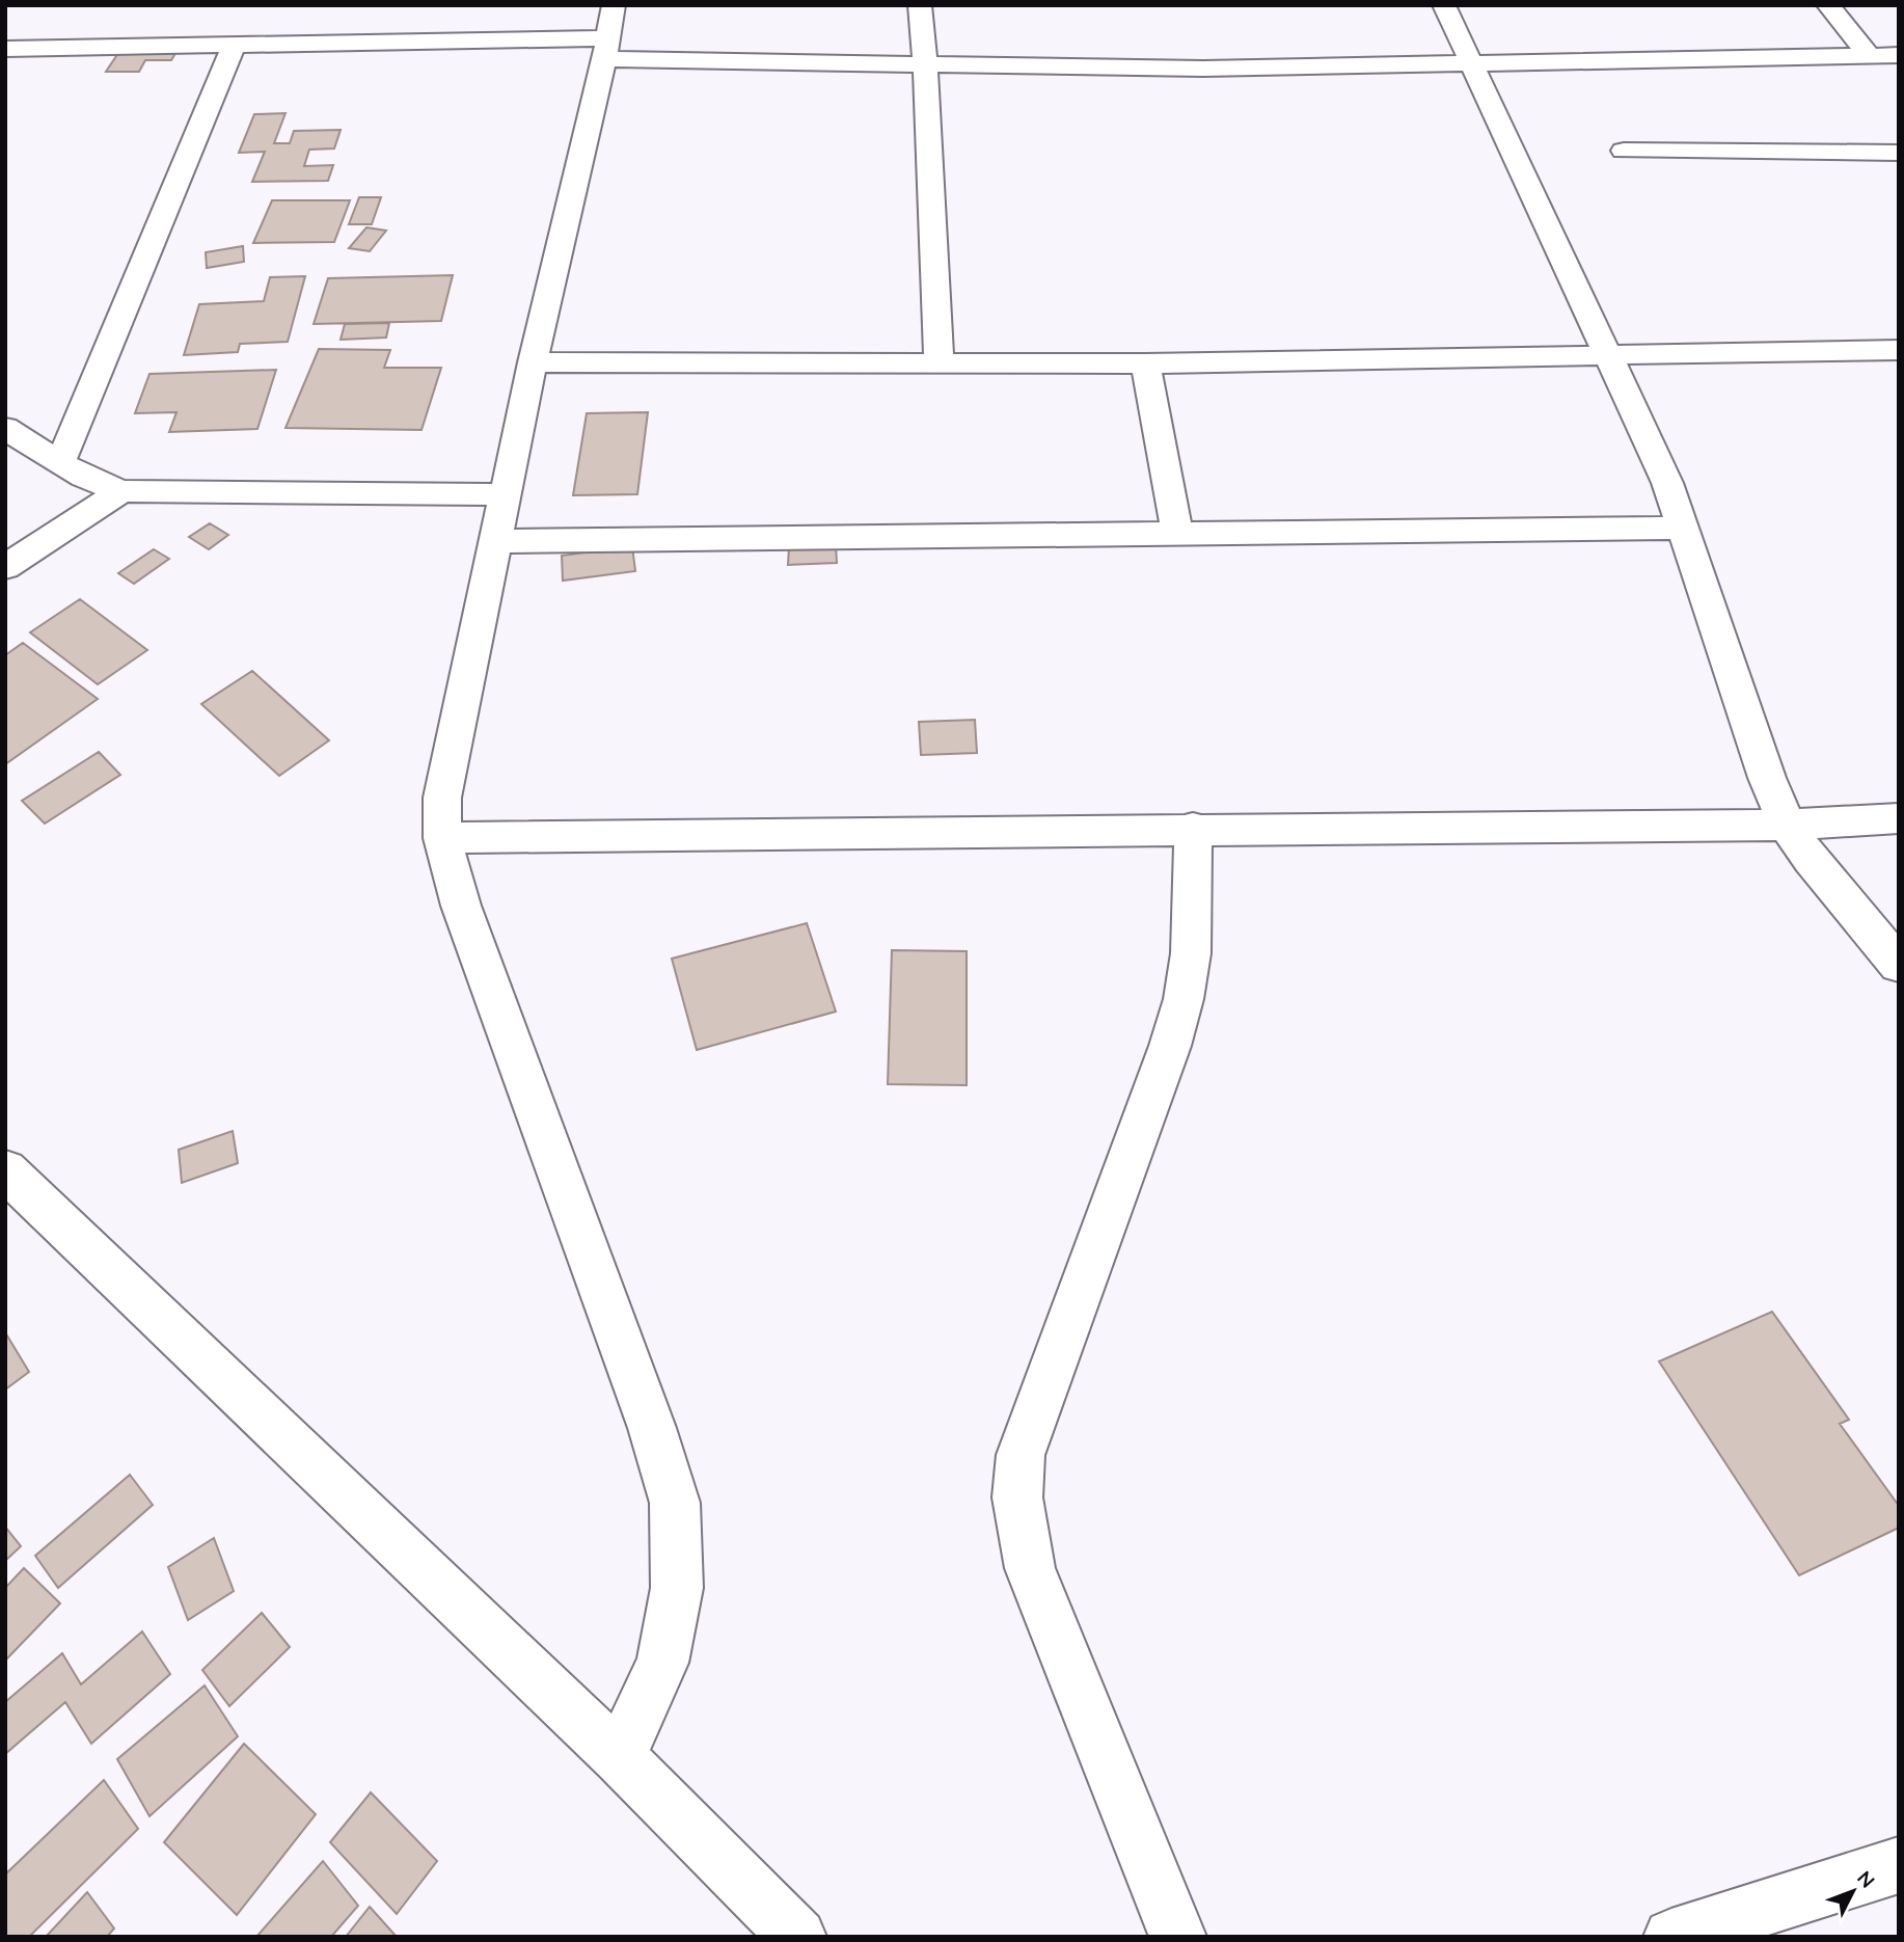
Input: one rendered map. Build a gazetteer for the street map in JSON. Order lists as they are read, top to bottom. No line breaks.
{"north":"top right"}
